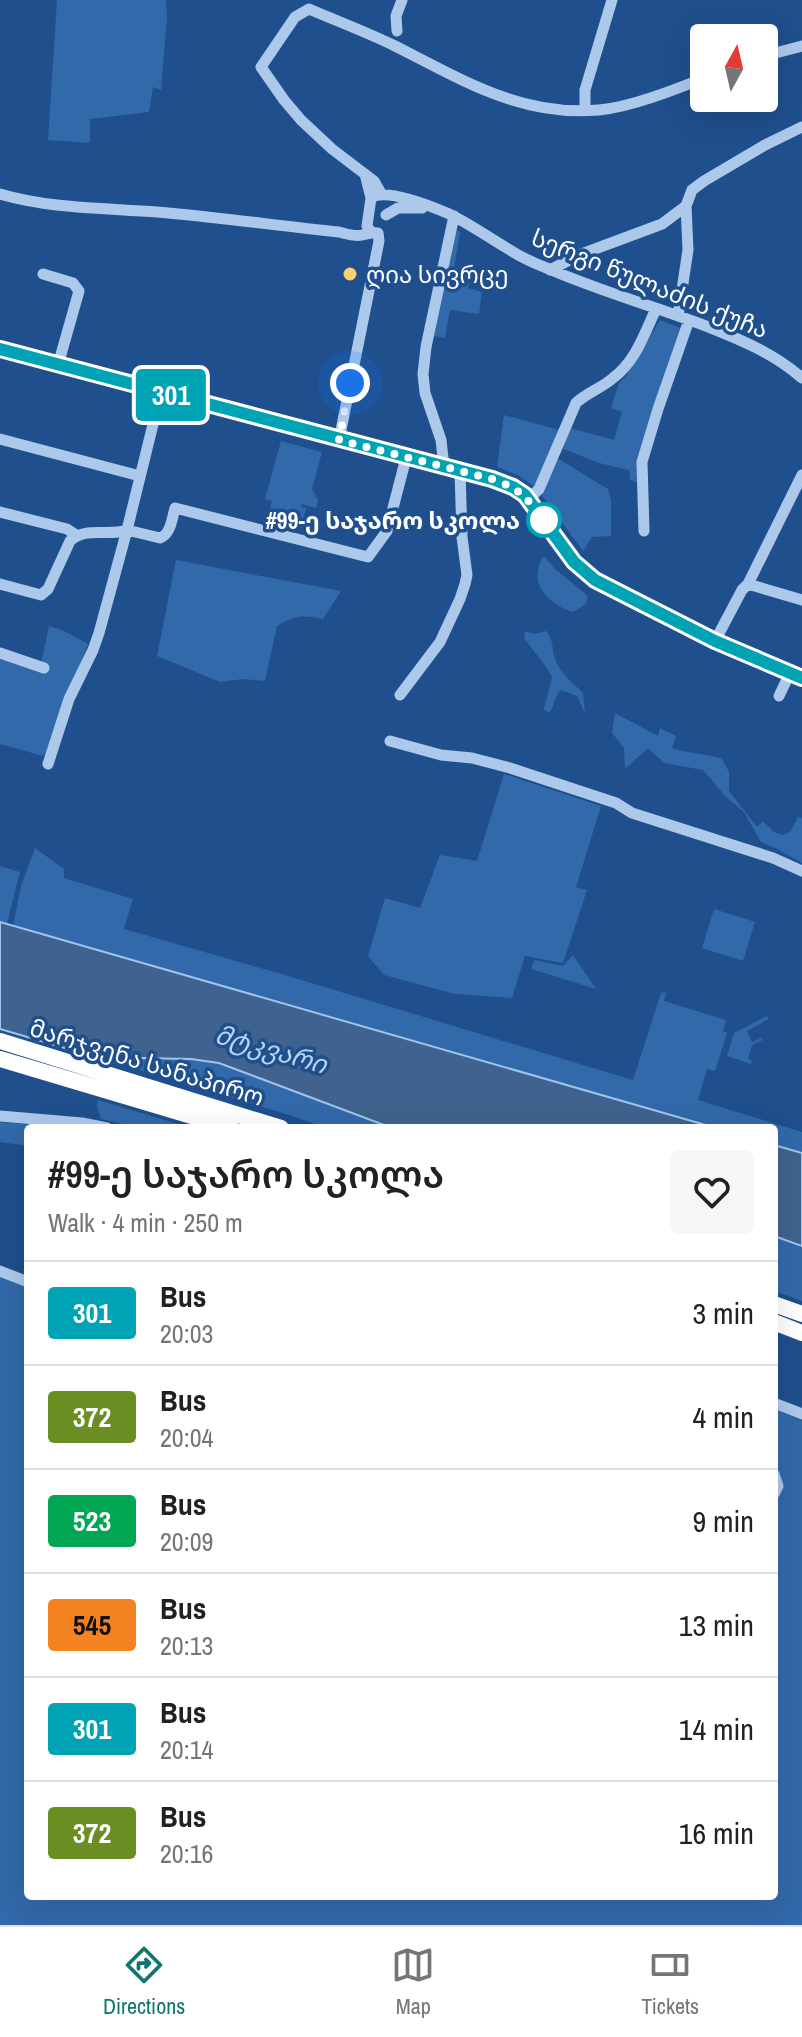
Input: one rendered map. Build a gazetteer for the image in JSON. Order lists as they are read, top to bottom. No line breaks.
{"streets":{"highway":["მარჯვენა სანაპირო"],"street":["სერგი წულაძის ქუჩა"]},"water":["მტკვარი"],"places":["ღია სივრცე","#99-ე საჯარო სკოლა"],"lines":["bus line 301"],"north":"top","page":{"on_map":"301","heading":["#99-ე საჯარო სკოლა","Walk · 4 min · 250 m"],"list":[{"mark":"301","name":"Bus","note":"20:03","value":"3 min"},{"mark":"372","name":"Bus","note":"20:04","value":"4 min"},{"mark":"523","name":"Bus","note":"20:09","value":"9 min"},{"mark":"545","name":"Bus","note":"20:13","value":"13 min"},{"mark":"301","name":"Bus","note":"20:14","value":"14 min"},{"mark":"372","name":"Bus","note":"20:16","value":"16 min"}],"tabs":["Directions","Map","Tickets"]}}
